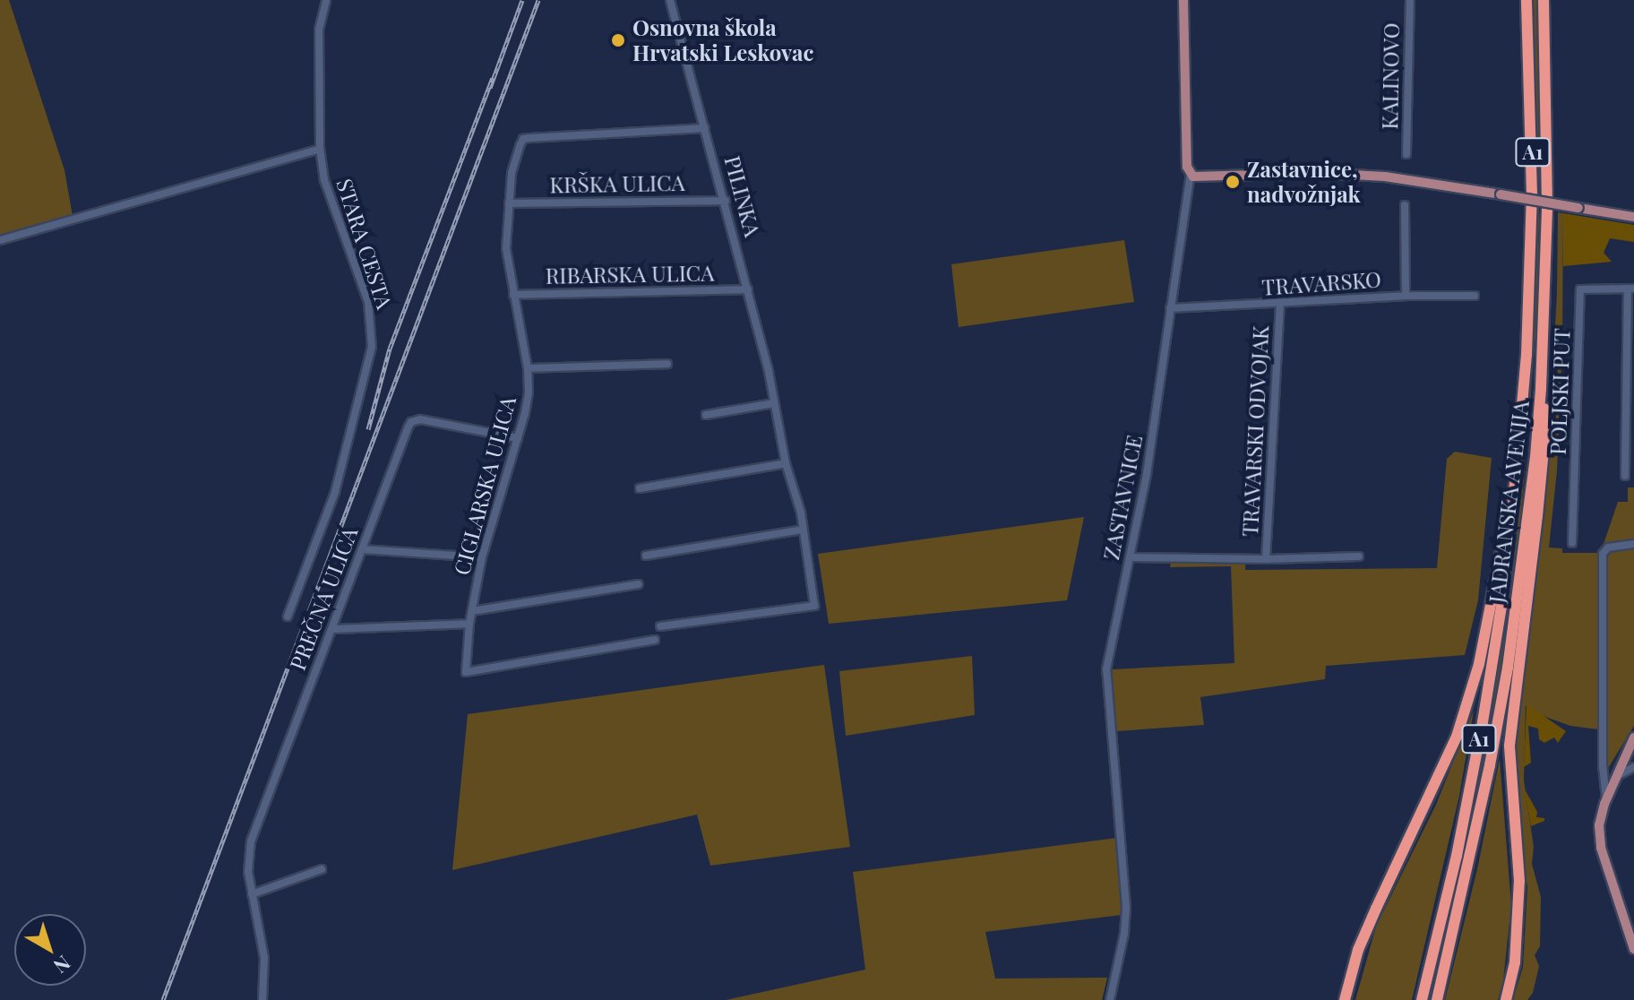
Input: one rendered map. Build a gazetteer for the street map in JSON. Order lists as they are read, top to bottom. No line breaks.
{"streets":{"highway":["A1","JADRANSKA AVENIJA"],"main road":["ZASTAVNICE"],"street":["KALINOVO","KRŠKA ULICA","PILINKA","STARA CESTA","RIBARSKA ULICA","TRAVARSKO","POLJSKI PUT","TRAVARSKI ODVOJAK","CIGLARSKA ULICA","PREČNA ULICA"]},"crossings":[["KRŠKA ULICA","PILINKA"],["KRŠKA ULICA","CIGLARSKA ULICA"],["PILINKA","RIBARSKA ULICA"],["PILINKA","CIGLARSKA ULICA"],["RIBARSKA ULICA","CIGLARSKA ULICA"],["TRAVARSKO","TRAVARSKI ODVOJAK"],["TRAVARSKO","ZASTAVNICE"],["TRAVARSKI ODVOJAK","ZASTAVNICE"],["CIGLARSKA ULICA","PREČNA ULICA"]],"places":["Osnovna škola Hrvatski Leskovac","Zastavnice, nadvožnjak"],"north":"bottom right"}
